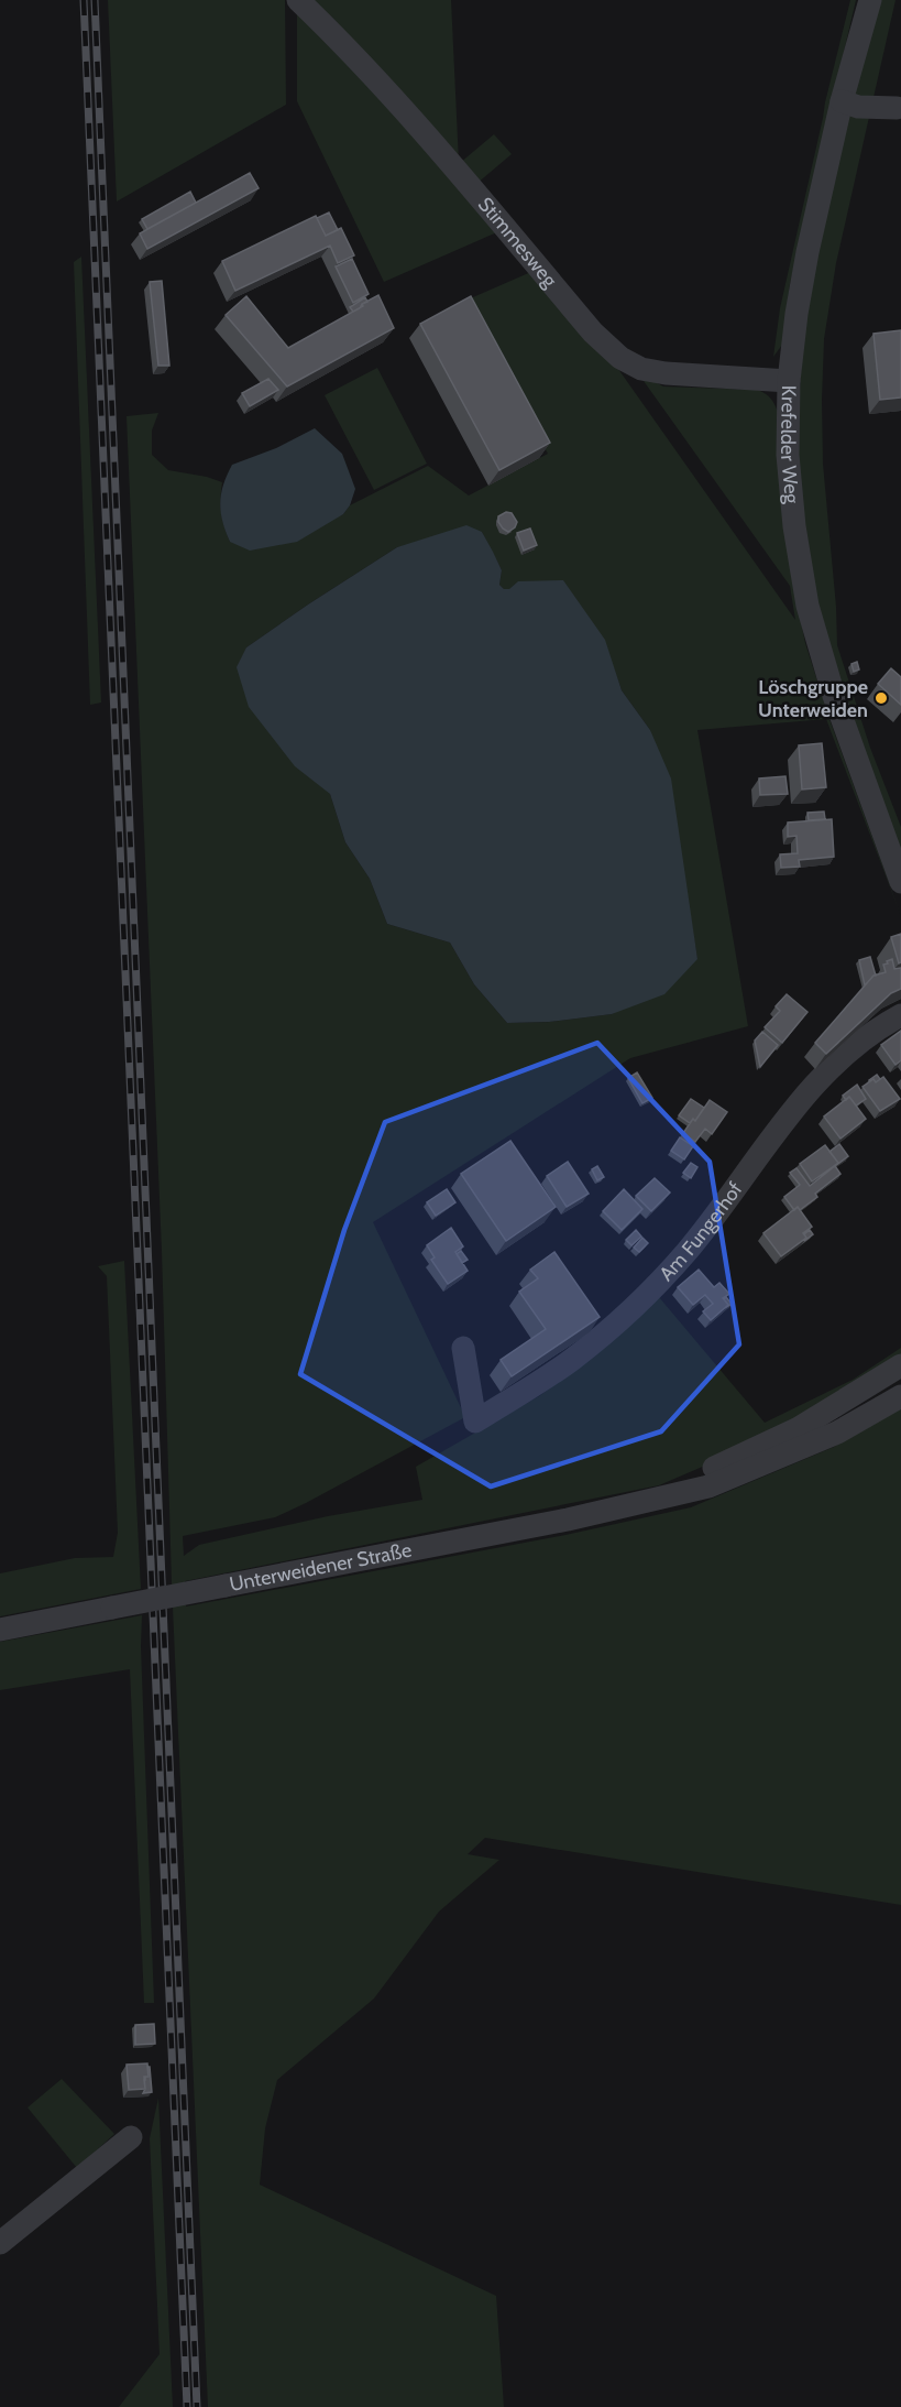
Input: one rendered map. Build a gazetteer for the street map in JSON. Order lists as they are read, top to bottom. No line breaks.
{"streets":{"street":["Stimmesweg","Krefelder Weg","Am Fungerhof","Unterweidener Straße"]},"crossings":[["Stimmesweg","Krefelder Weg"]],"places":["Löschgruppe Unterweiden"]}
